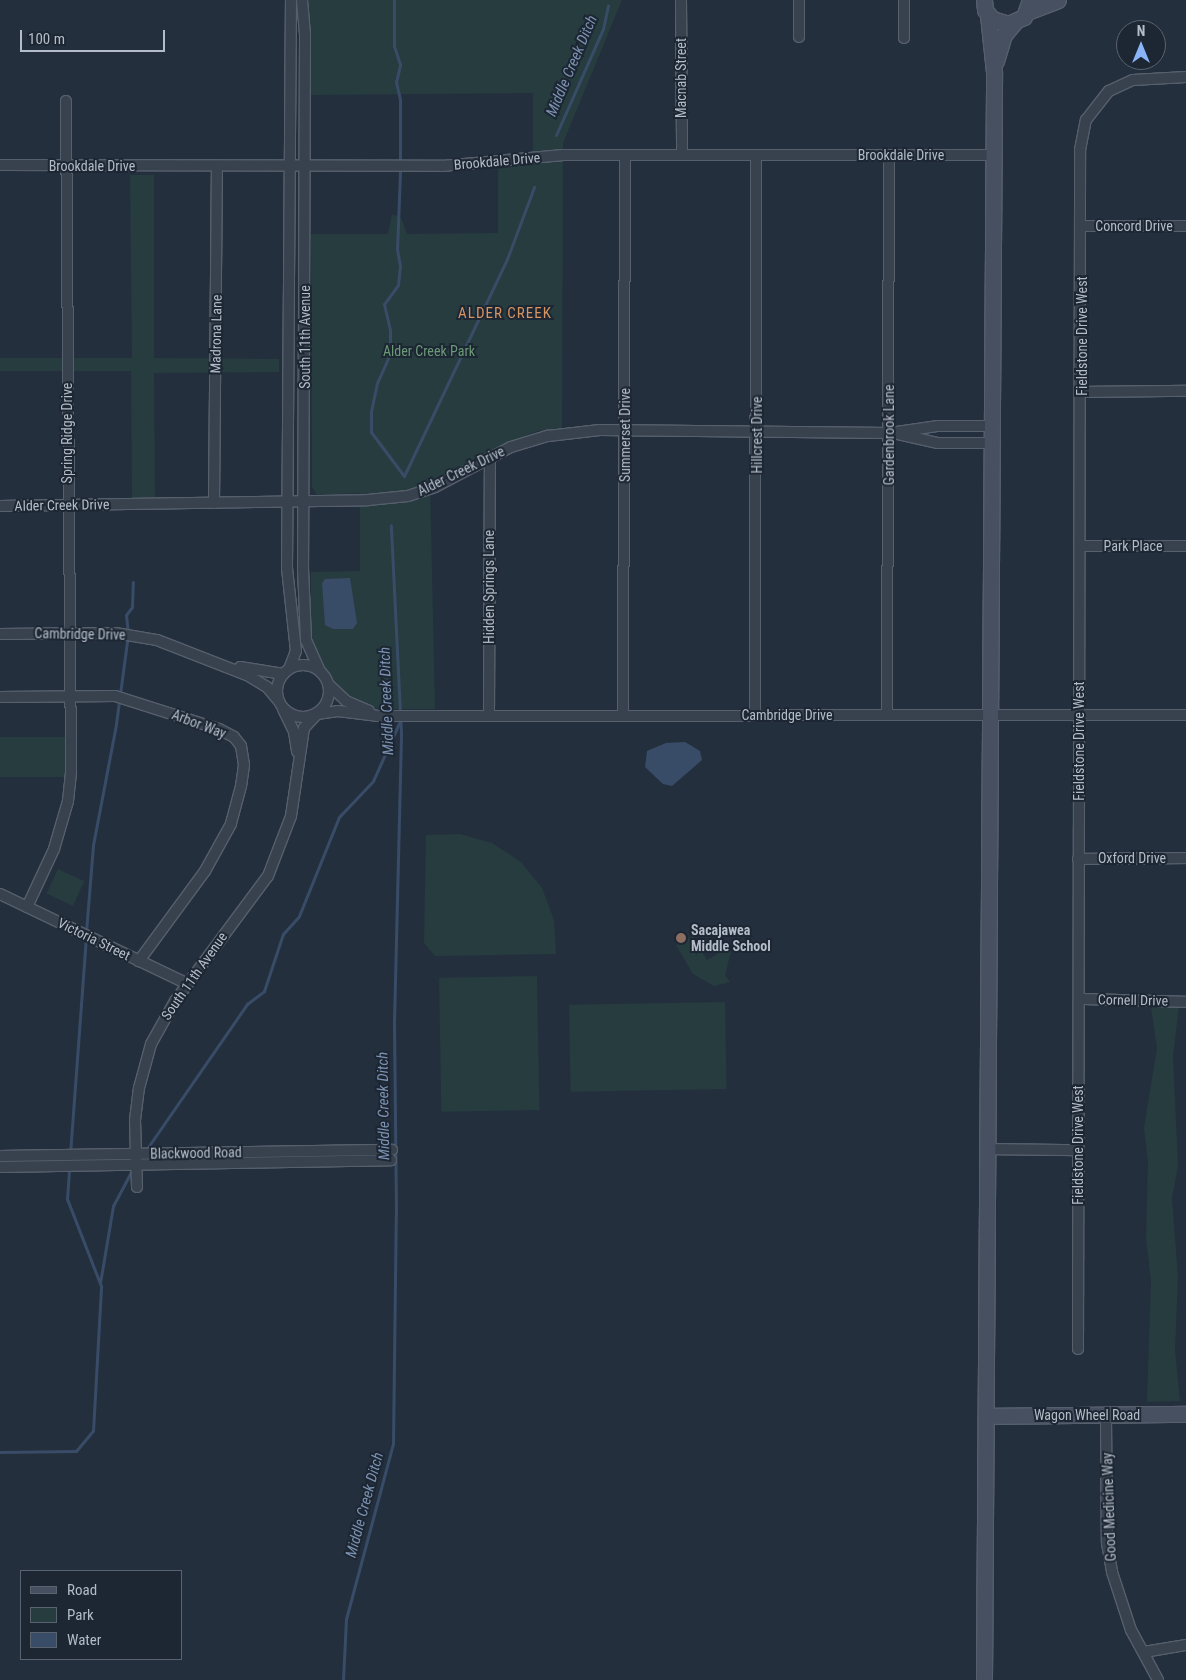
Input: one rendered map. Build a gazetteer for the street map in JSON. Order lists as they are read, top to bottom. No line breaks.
{"streets":{"street":["Macnab Street","Brookdale Drive","Concord Drive","Madrona Lane","Fieldstone Drive West","South 11th Avenue","Spring Ridge Drive","Summerset Drive","Hillcrest Drive","Gardenbrook Lane","Alder Creek Drive","Park Place","Hidden Springs Lane","Cambridge Drive","Arbor Way","Oxford Drive","Victoria Street","Cornell Drive","Blackwood Road","Wagon Wheel Road","Good Medicine Way"]},"crossings":[["Macnab Street","Brookdale Drive"],["Brookdale Drive","Madrona Lane"],["Brookdale Drive","South 11th Avenue"],["Brookdale Drive","Spring Ridge Drive"],["Brookdale Drive","Summerset Drive"],["Brookdale Drive","Hillcrest Drive"],["Brookdale Drive","Gardenbrook Lane"],["Concord Drive","Fieldstone Drive West"],["Madrona Lane","Alder Creek Drive"],["Fieldstone Drive West","Park Place"],["Fieldstone Drive West","Cambridge Drive"],["Fieldstone Drive West","Oxford Drive"],["Fieldstone Drive West","Cornell Drive"],["South 11th Avenue","Alder Creek Drive"],["South 11th Avenue","Cambridge Drive"],["South 11th Avenue","Victoria Street"],["South 11th Avenue","Blackwood Road"],["Spring Ridge Drive","Alder Creek Drive"],["Spring Ridge Drive","Cambridge Drive"],["Spring Ridge Drive","Arbor Way"],["Spring Ridge Drive","Victoria Street"],["Summerset Drive","Alder Creek Drive"],["Summerset Drive","Cambridge Drive"],["Hillcrest Drive","Alder Creek Drive"],["Hillcrest Drive","Cambridge Drive"],["Gardenbrook Lane","Alder Creek Drive"],["Gardenbrook Lane","Cambridge Drive"],["Alder Creek Drive","Hidden Springs Lane"],["Hidden Springs Lane","Cambridge Drive"],["Arbor Way","Victoria Street"],["Wagon Wheel Road","Good Medicine Way"]],"districts":["ALDER CREEK"],"water":["Middle Creek Ditch"],"parks":["Alder Creek Park"],"places":["Sacajawea Middle School"],"legend":["Road","Park","Water"],"scale_bar":"100 m","north":"top"}
